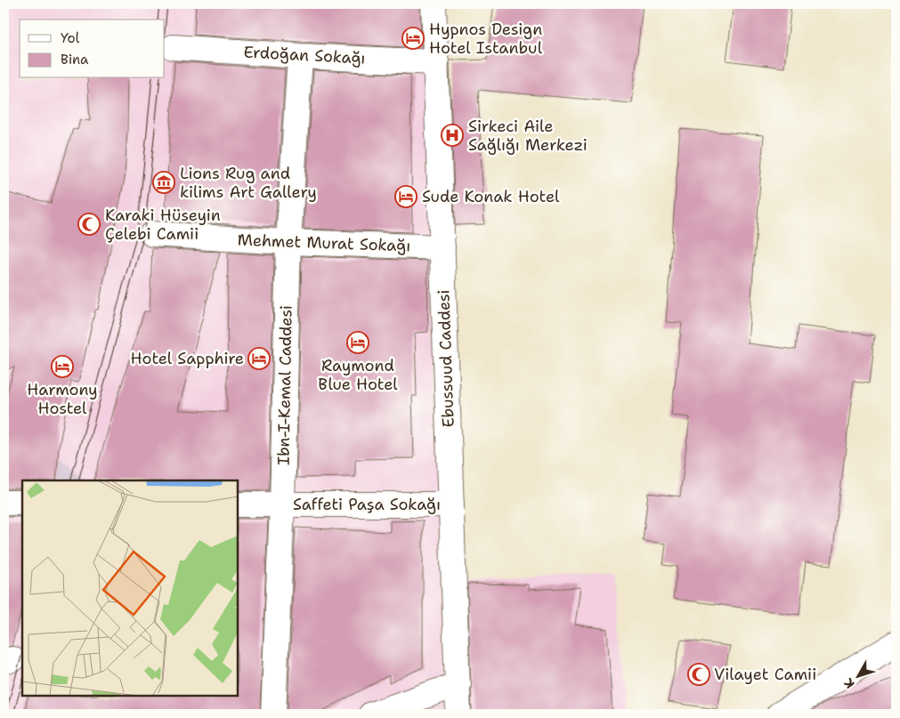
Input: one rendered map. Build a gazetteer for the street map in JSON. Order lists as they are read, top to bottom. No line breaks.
{"streets":{"street":["Erdoğan Sokağı","Mehmet Murat Sokağı","Ebussuud Caddesi","Ibn-I-Kemal Caddesi","Saffeti Paşa Sokağı"]},"crossings":[["Erdoğan Sokağı","Ebussuud Caddesi"],["Erdoğan Sokağı","Ibn-I-Kemal Caddesi"],["Mehmet Murat Sokağı","Ebussuud Caddesi"],["Mehmet Murat Sokağı","Ibn-I-Kemal Caddesi"],["Ebussuud Caddesi","Saffeti Paşa Sokağı"],["Ibn-I-Kemal Caddesi","Saffeti Paşa Sokağı"]],"places":{"hotel":["Hypnos Design Hotel Istanbul","Sude Konak Hotel","Raymond Blue Hotel","Hotel Sapphire","Harmony Hostel"],"hospital":["Sirkeci Aile Sağlığı Merkezi"],"museum":["Lions Rug and kilims Art Gallery"],"mosque":["Karaki Hüseyin Çelebi Camii","Vilayet Camii"]},"legend":["Yol","Bina"],"north":"bottom left"}
